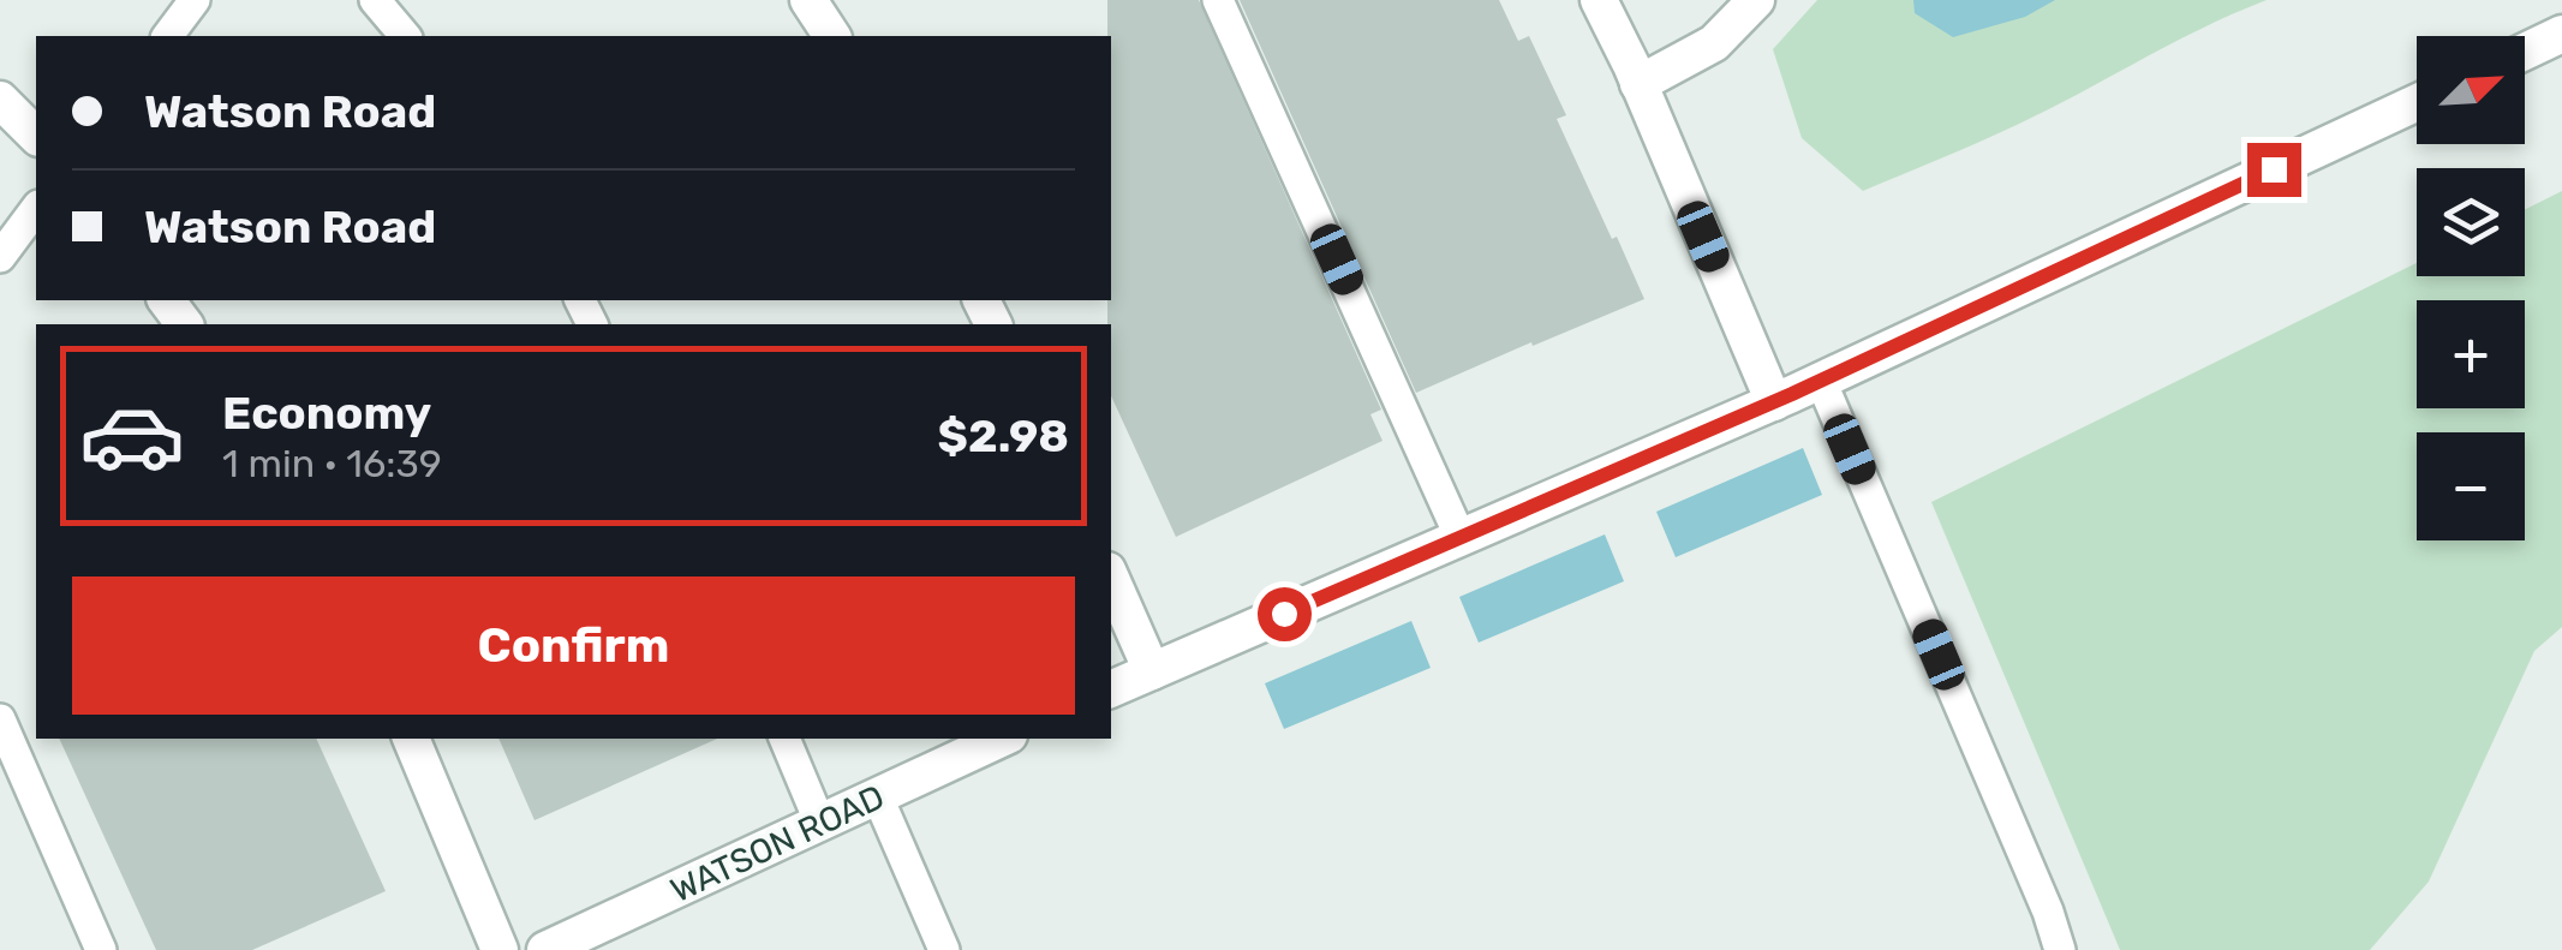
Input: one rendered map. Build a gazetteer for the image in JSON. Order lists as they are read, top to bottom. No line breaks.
{"streets":{"street":["WATSON ROAD"]},"north":"top right","page":{"map_buttons":["+","−"],"banner":["Watson Road","Watson Road"],"list":[{"name":"Economy","note":"1 min · 16:39","value":"$2.98"}],"buttons":"Confirm"}}
